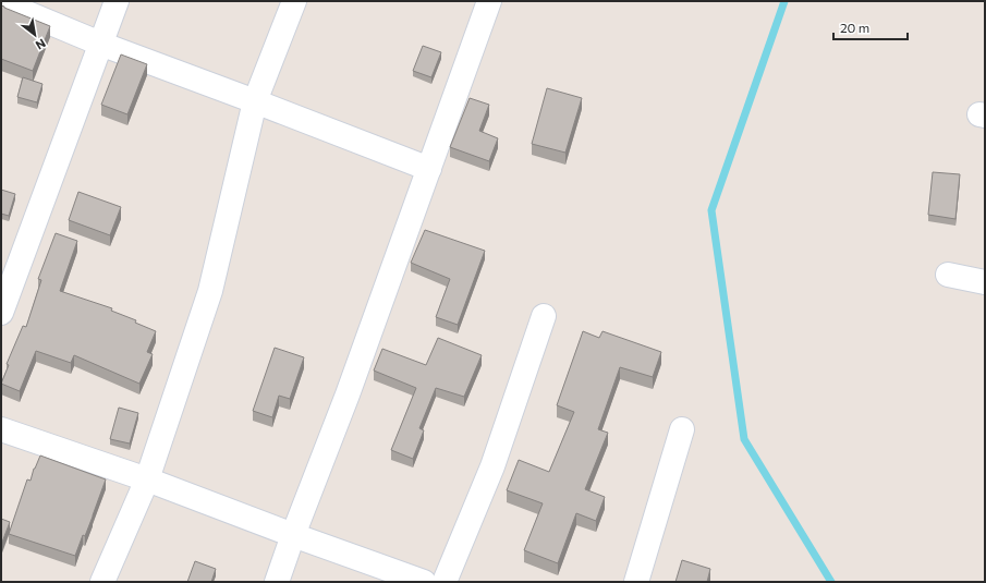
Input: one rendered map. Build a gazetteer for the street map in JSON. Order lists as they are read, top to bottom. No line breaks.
{"scale_bar":"20 m","north":"bottom right"}
